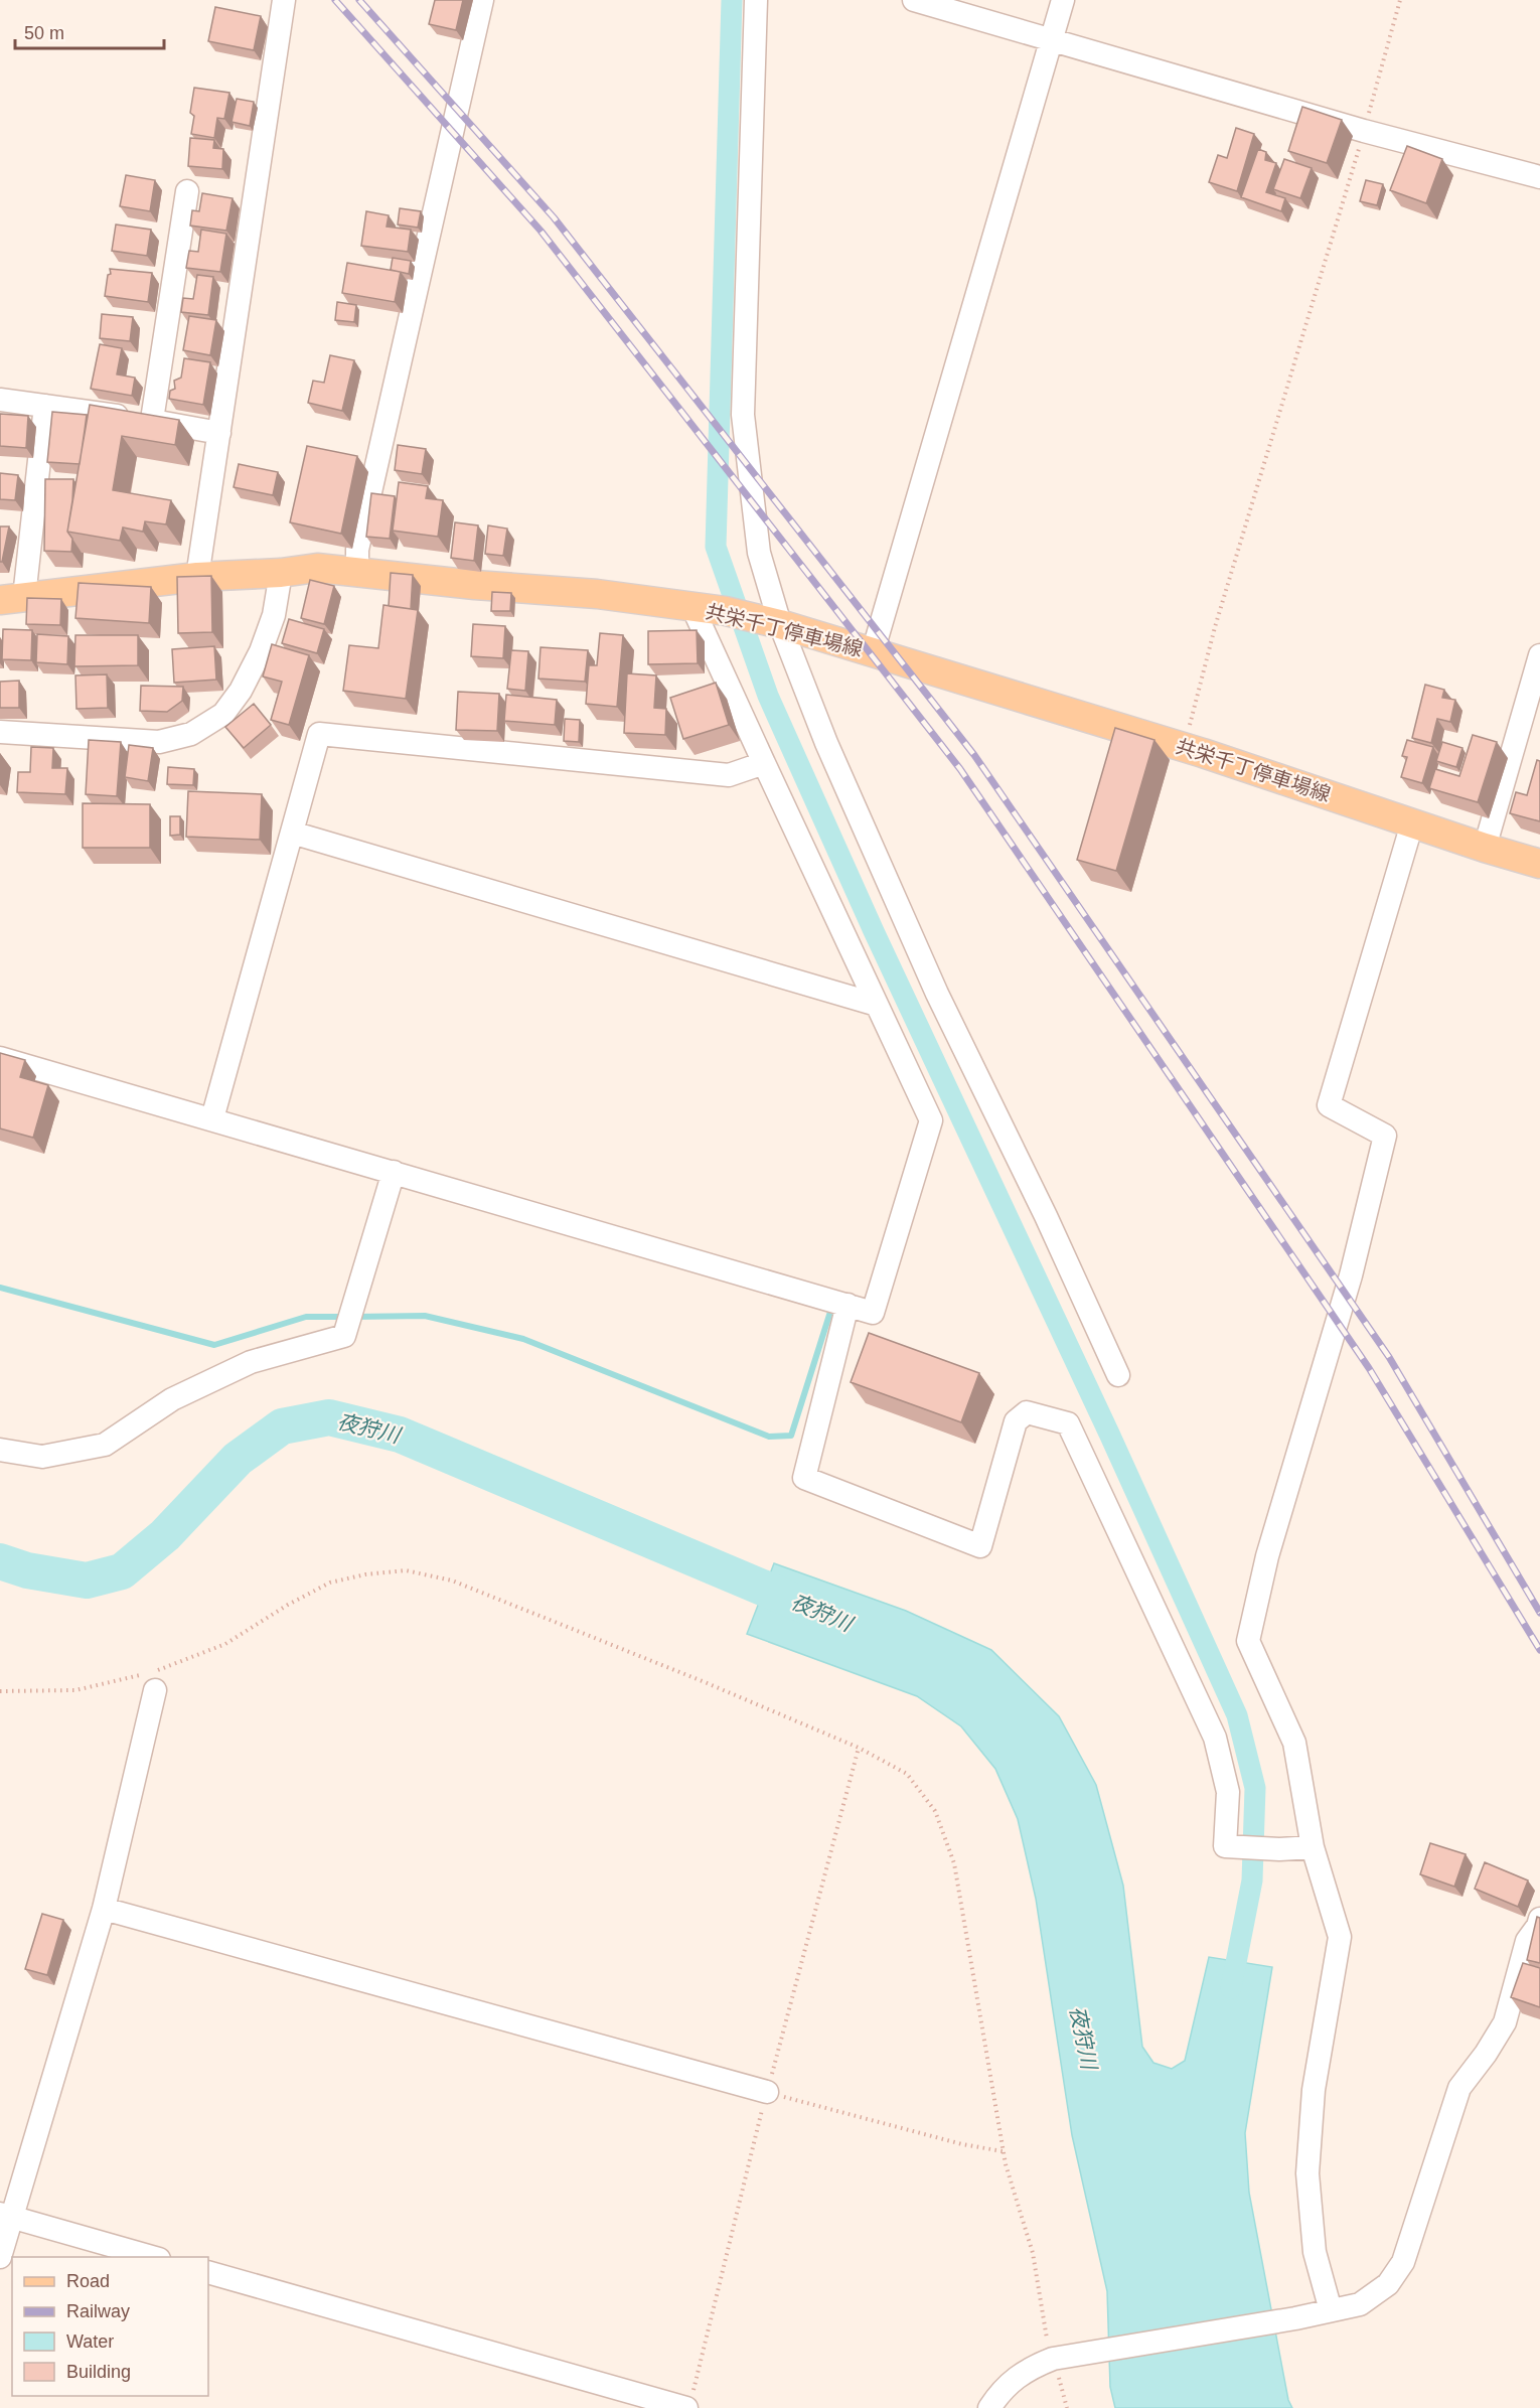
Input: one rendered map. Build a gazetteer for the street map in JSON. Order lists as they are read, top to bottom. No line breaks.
{"streets":{"main road":["共栄千丁停車場線"]},"water":["夜狩川"],"legend":["Road","Railway","Water","Building"],"scale_bar":"50 m"}
